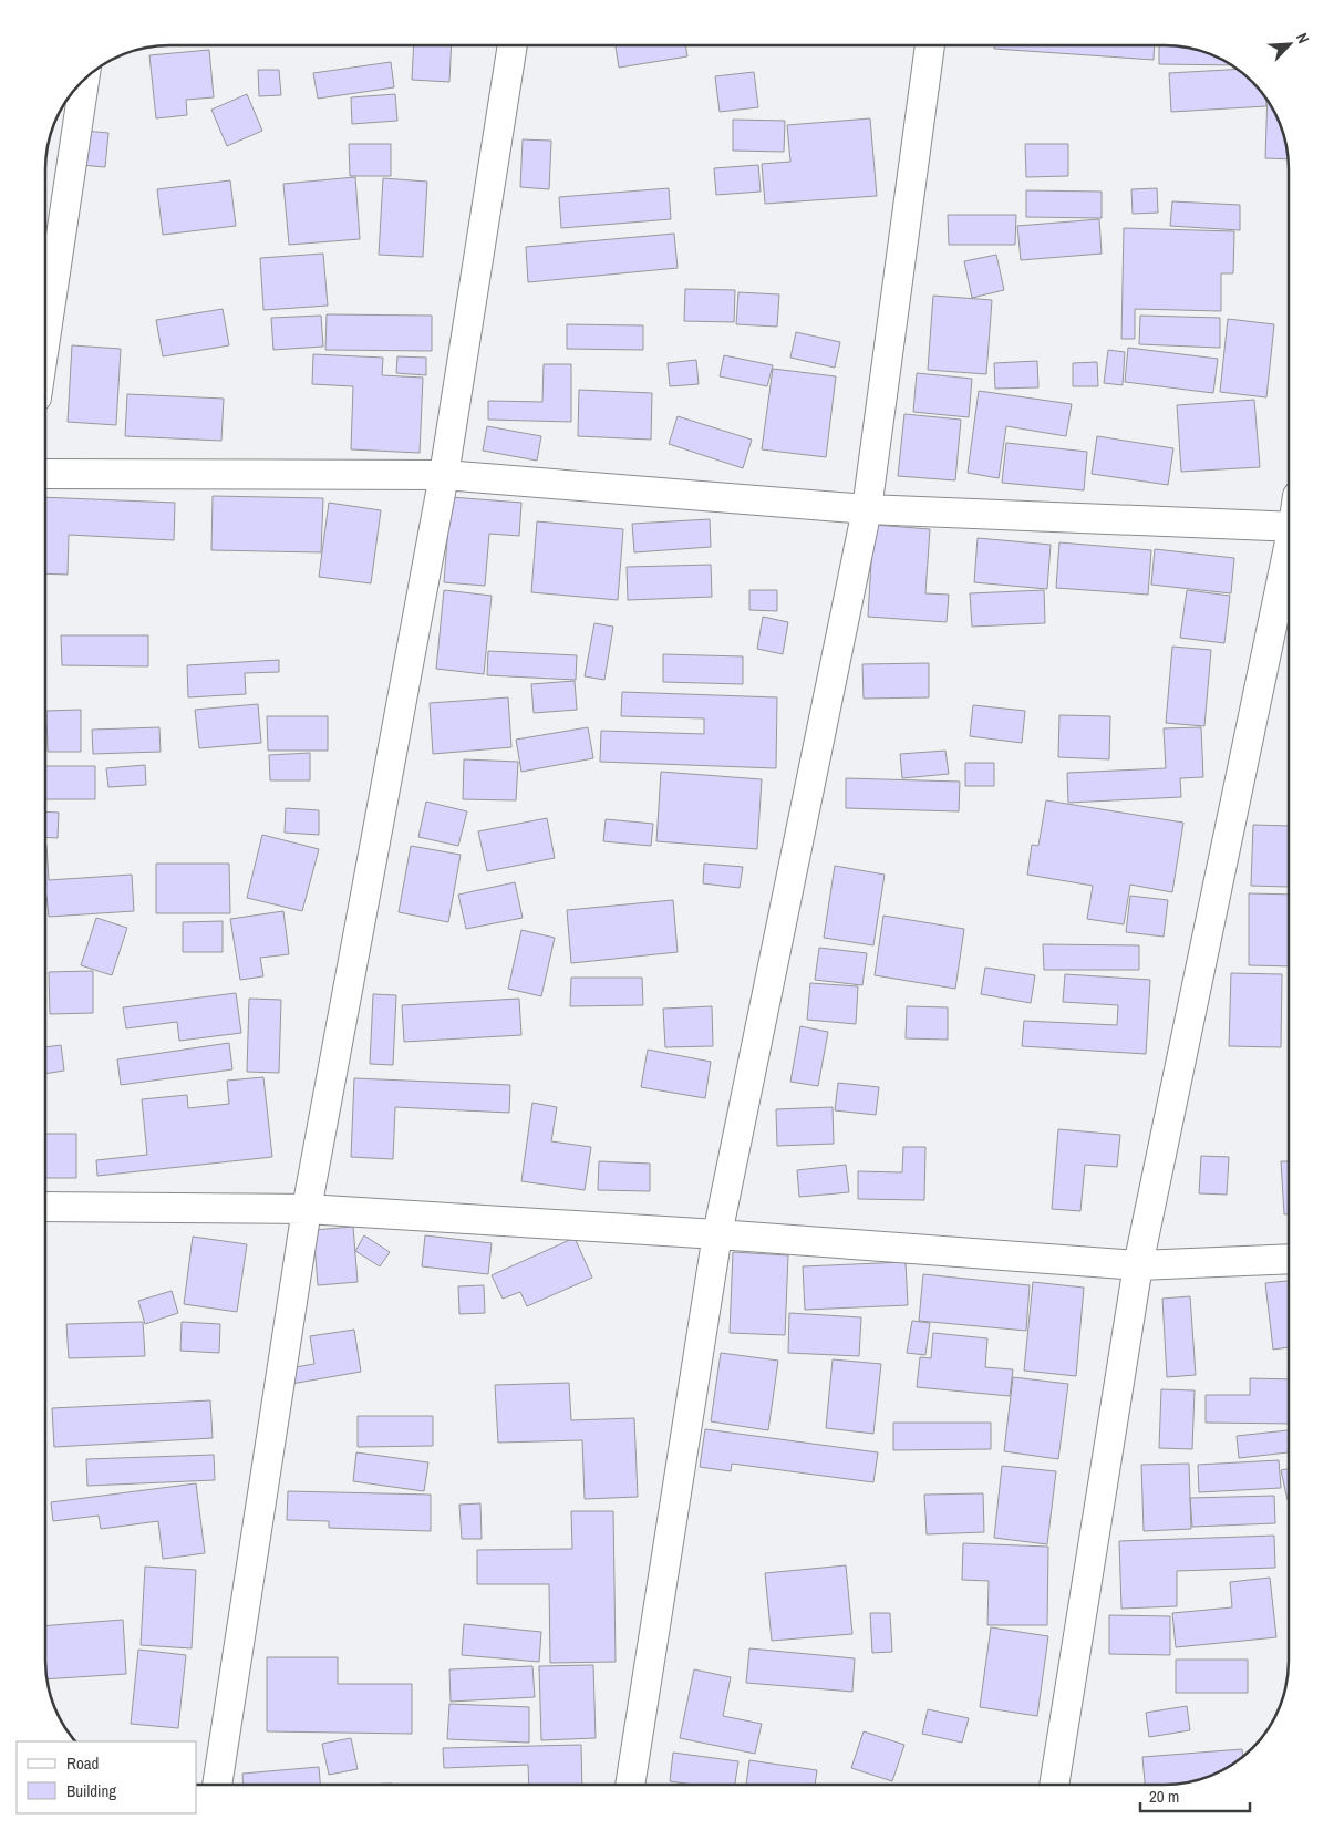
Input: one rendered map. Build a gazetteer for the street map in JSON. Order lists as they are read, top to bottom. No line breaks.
{"legend":["Road","Building"],"scale_bar":"20 m","north":"top right"}
